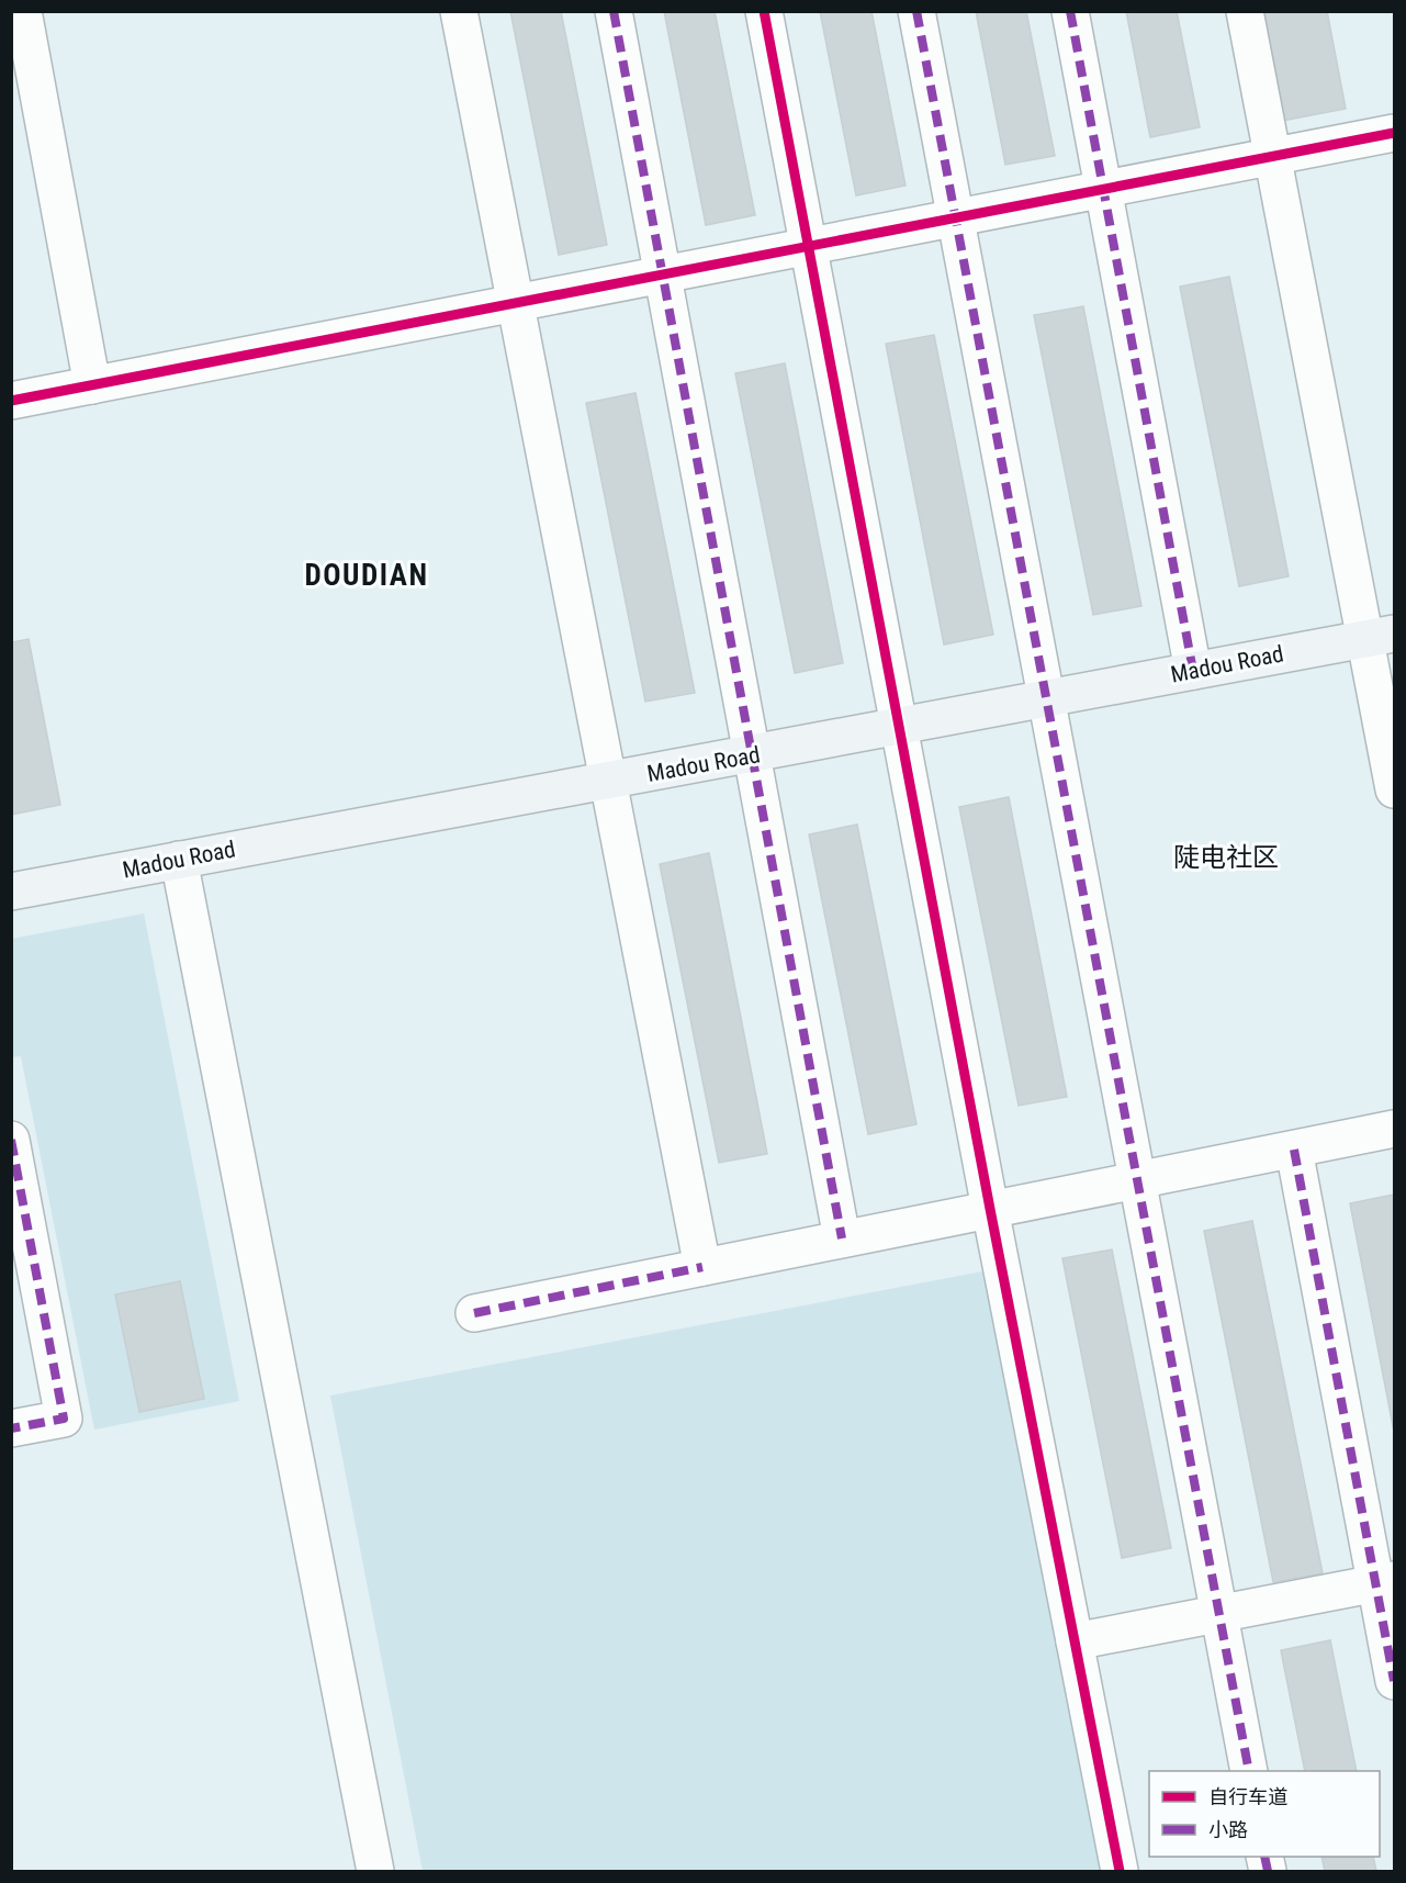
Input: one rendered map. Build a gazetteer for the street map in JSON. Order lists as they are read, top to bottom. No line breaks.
{"streets":{"street":["Madou Road"]},"districts":["DOUDIAN","陡电社区"],"legend":["自行车道","小路"]}
